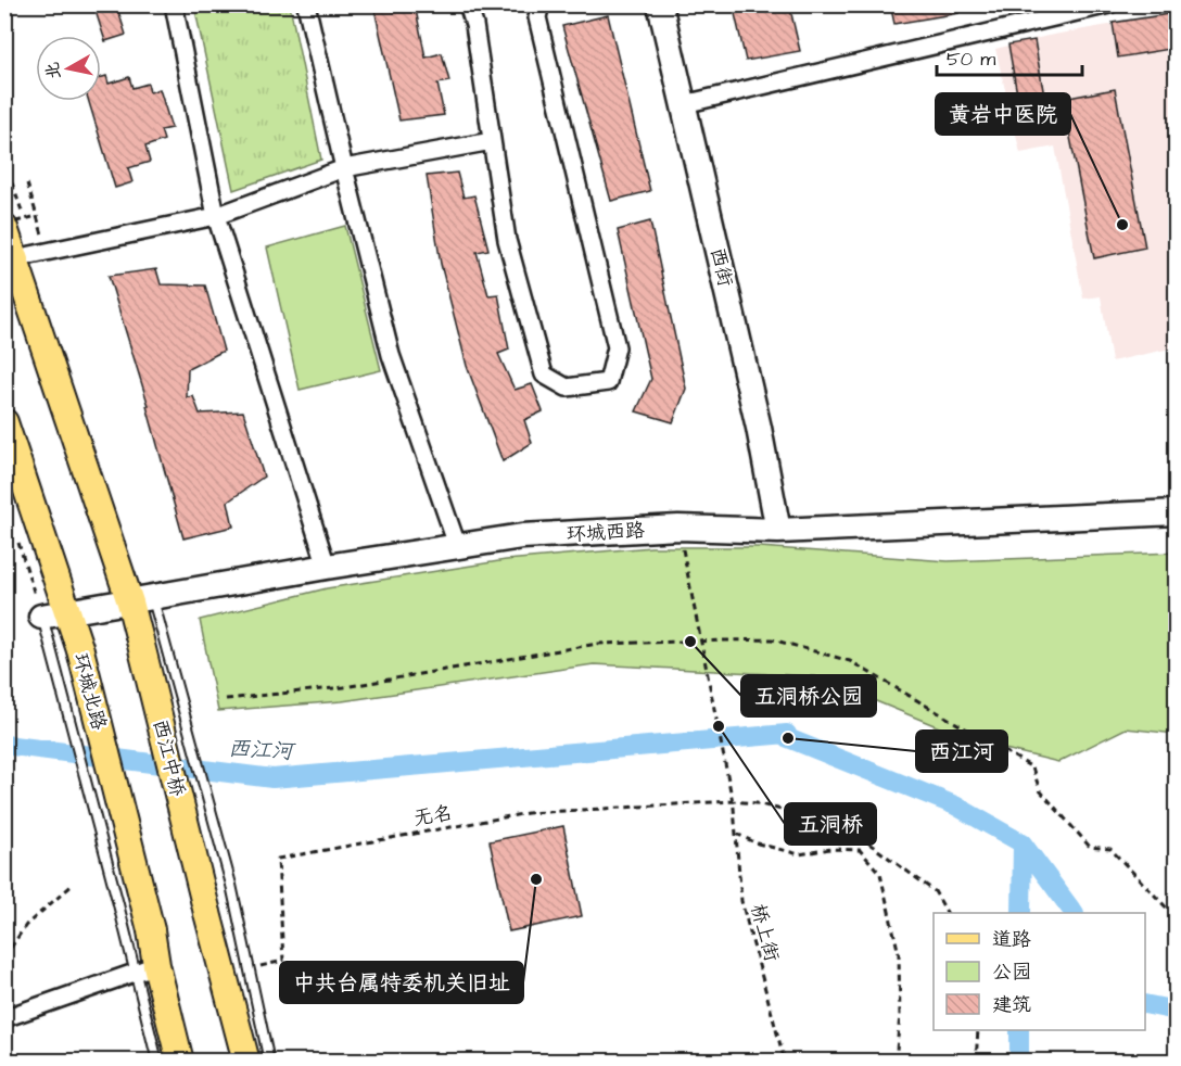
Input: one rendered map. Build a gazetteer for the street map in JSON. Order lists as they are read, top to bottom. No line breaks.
{"streets":{"main road":["西街","环城西路","环城北路","西江中桥"],"path":["无名","桥上街"]},"crossings":[["西街","环城西路"],["环城西路","环城北路"],["环城西路","西江中桥"],["西江中桥","无名"],["无名","桥上街"]],"water":["西江河"],"places":["黄岩中医院","五洞桥公园","五洞桥","西江河","中共台属特委机关旧址"],"legend":["道路","公园","建筑"],"scale_bar":"50 m","north":"left"}
